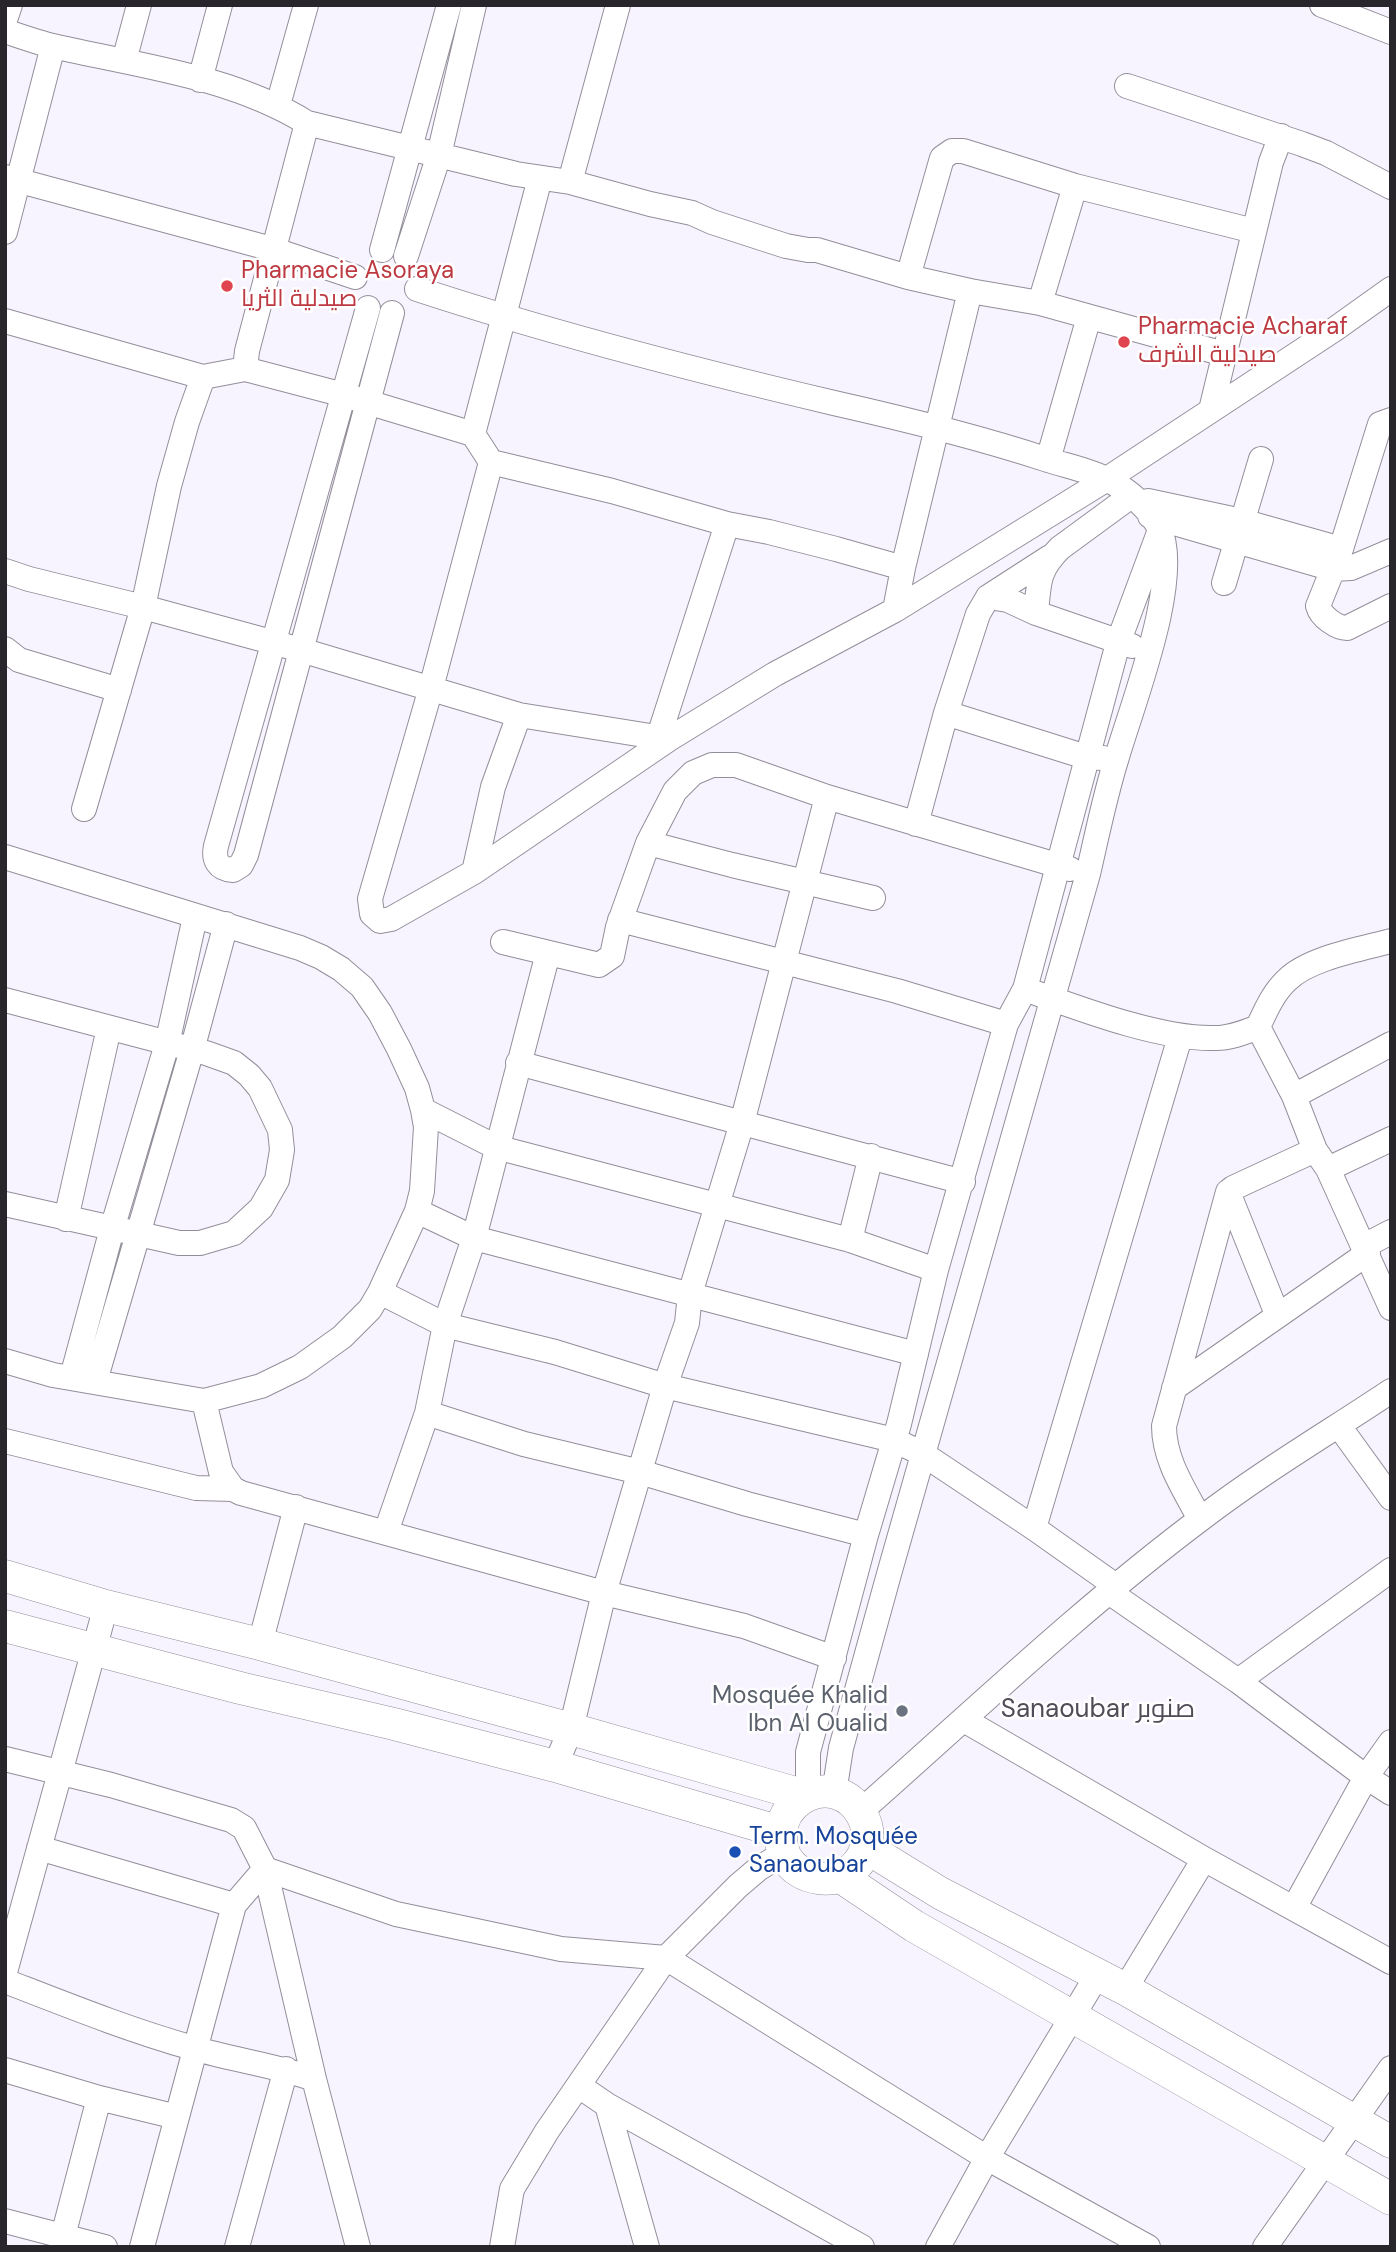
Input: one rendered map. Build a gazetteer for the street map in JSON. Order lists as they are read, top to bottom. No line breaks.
{"districts":["Sanaoubar صنوبر"],"places":["Pharmacie Asoraya صيدلية الثريا","Pharmacie Acharaf صيدلية الشرف","Mosquée Khalid Ibn Al Oualid","Term. Mosquée Sanaoubar"]}
